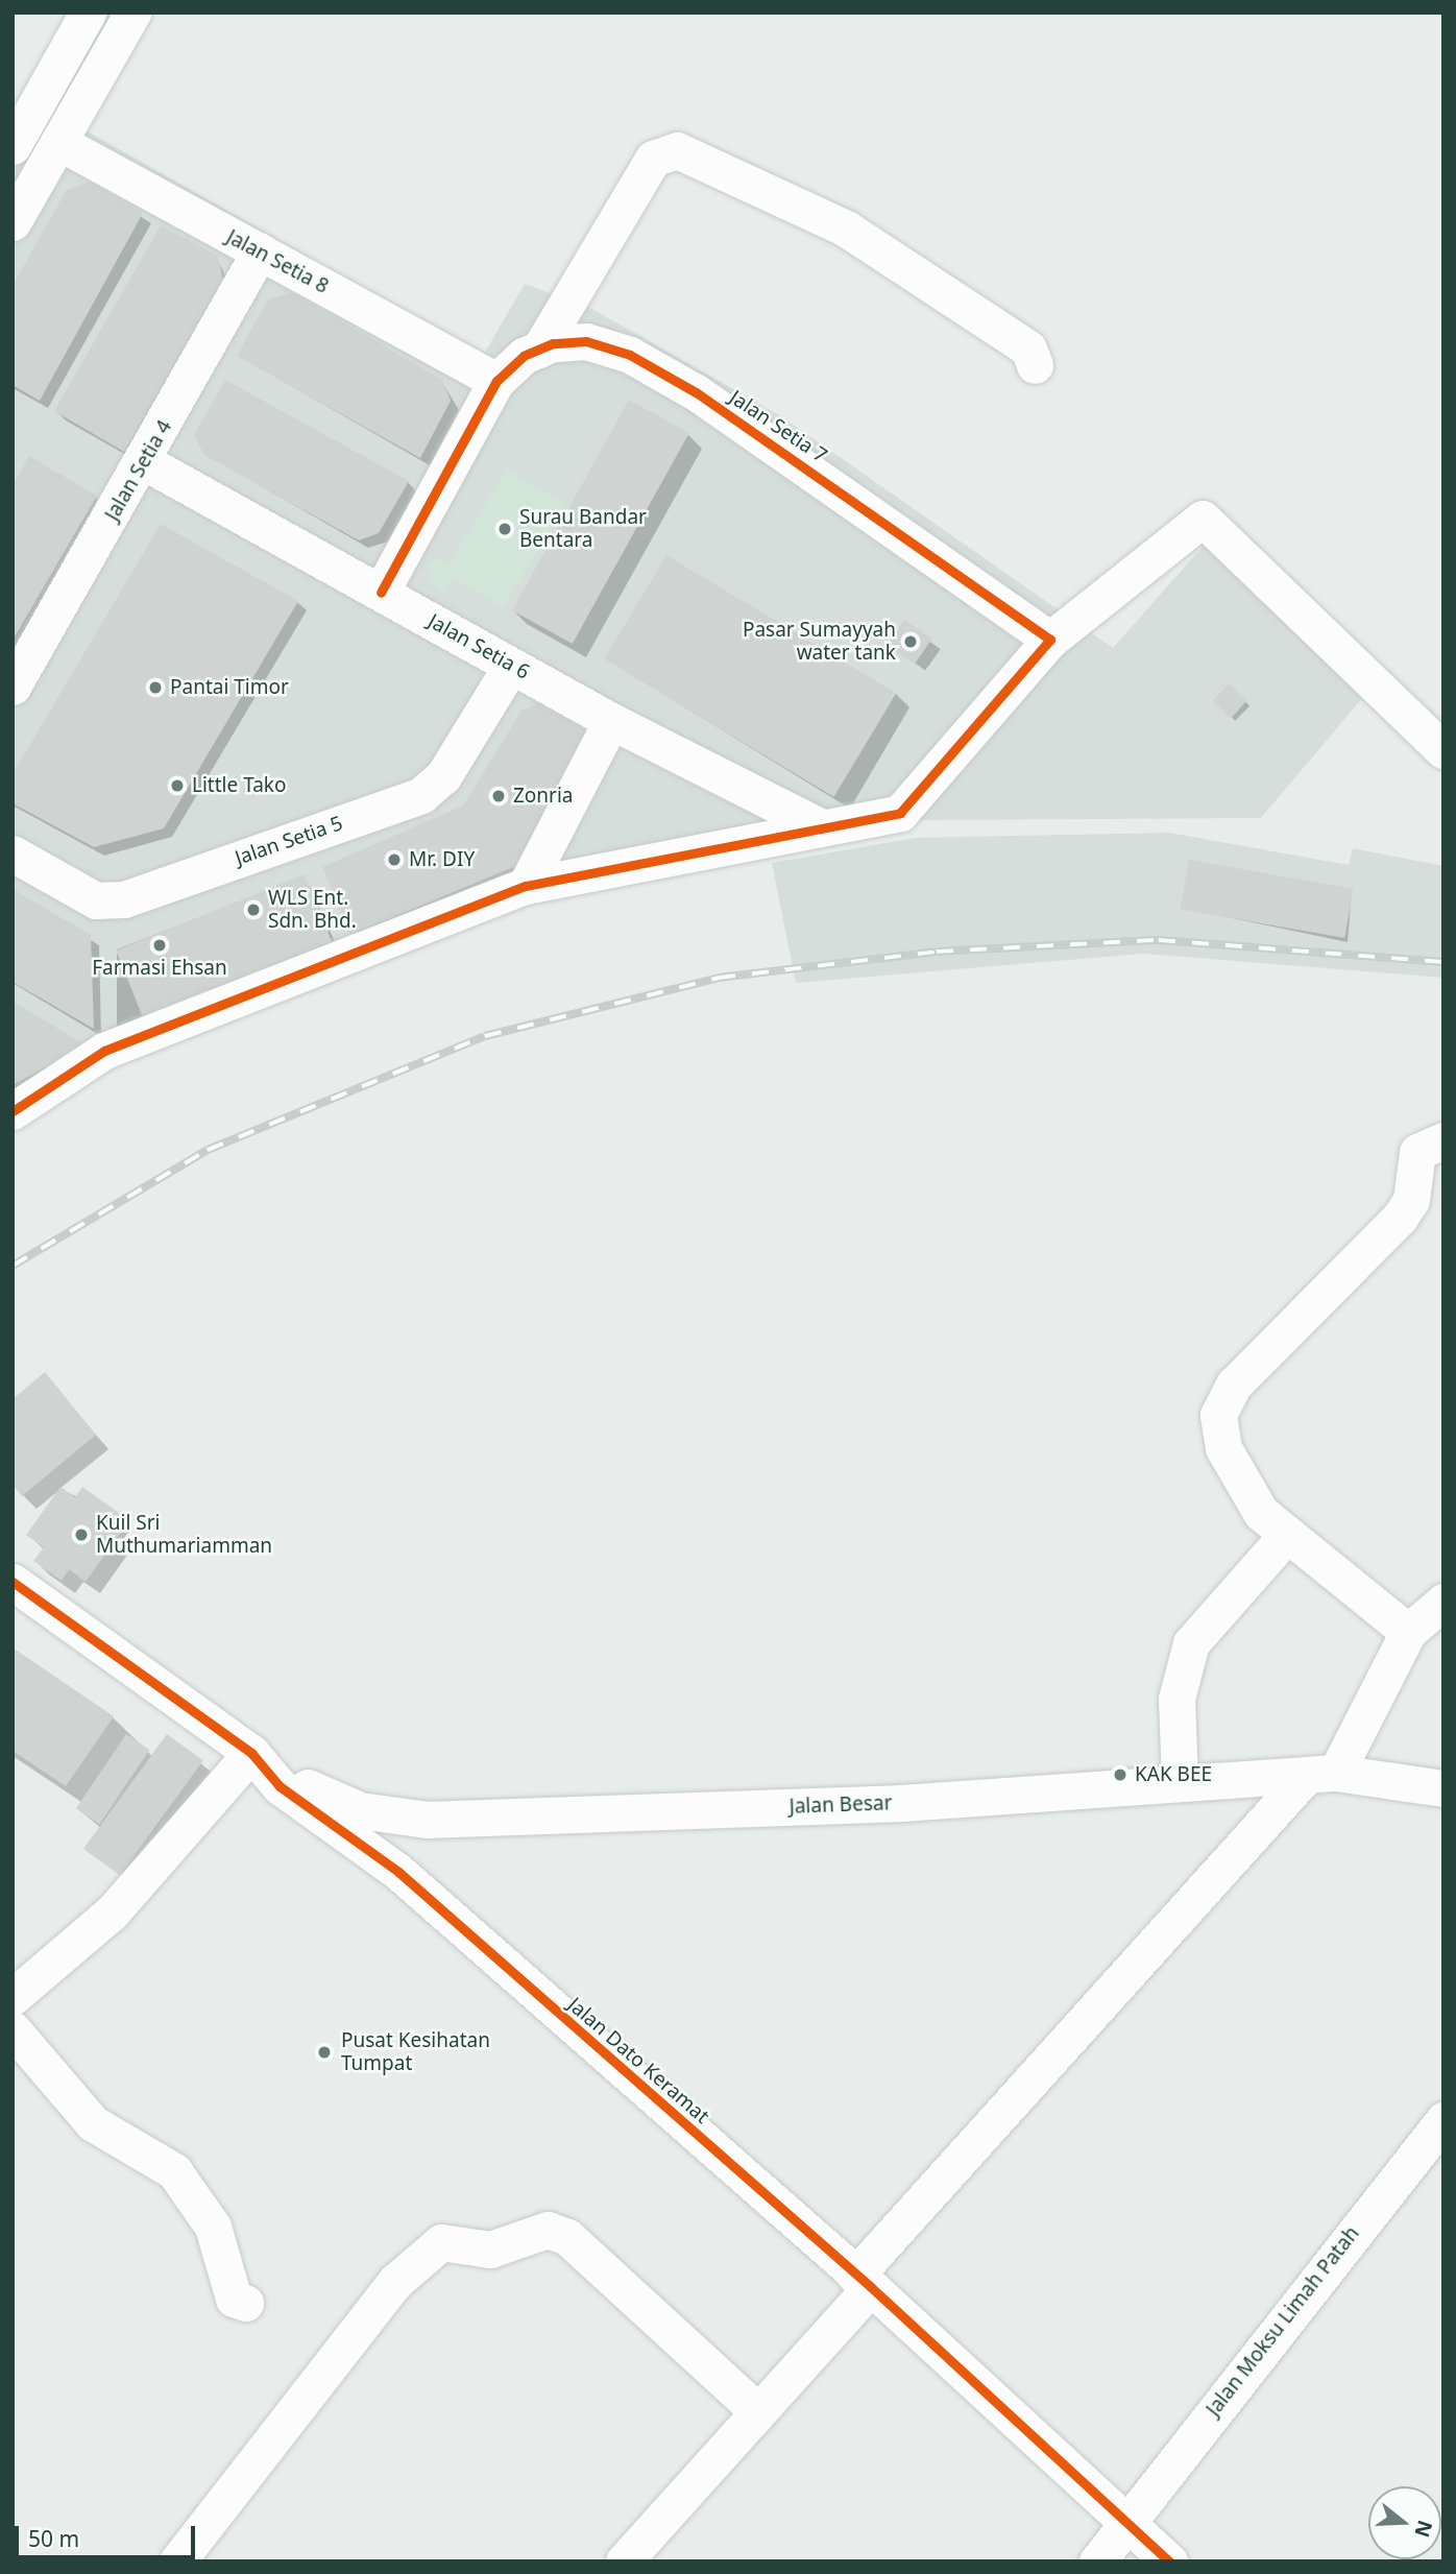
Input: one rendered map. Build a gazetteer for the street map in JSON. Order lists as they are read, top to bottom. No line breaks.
{"streets":{"street":["Jalan Setia 8","Jalan Setia 7","Jalan Setia 4","Jalan Setia 6","Jalan Setia 5","Jalan Besar","Jalan Dato Keramat","Jalan Moksu Limah Patah"]},"crossings":[["Jalan Setia 8","Jalan Setia 7"],["Jalan Setia 8","Jalan Setia 4"],["Jalan Setia 7","Jalan Setia 6"],["Jalan Setia 4","Jalan Setia 6"],["Jalan Setia 6","Jalan Setia 5"],["Jalan Besar","Jalan Dato Keramat"],["Jalan Dato Keramat","Jalan Moksu Limah Patah"]],"places":["Surau Bandar Bentara","Pasar Sumayyah water tank","Pantai Timor","Little Tako","Zonria","Mr. DIY","WLS Ent. Sdn. Bhd.","Farmasi Ehsan","Kuil Sri Muthumariamman","KAK BEE","Pusat Kesihatan Tumpat"],"scale_bar":"50 m","north":"right"}
